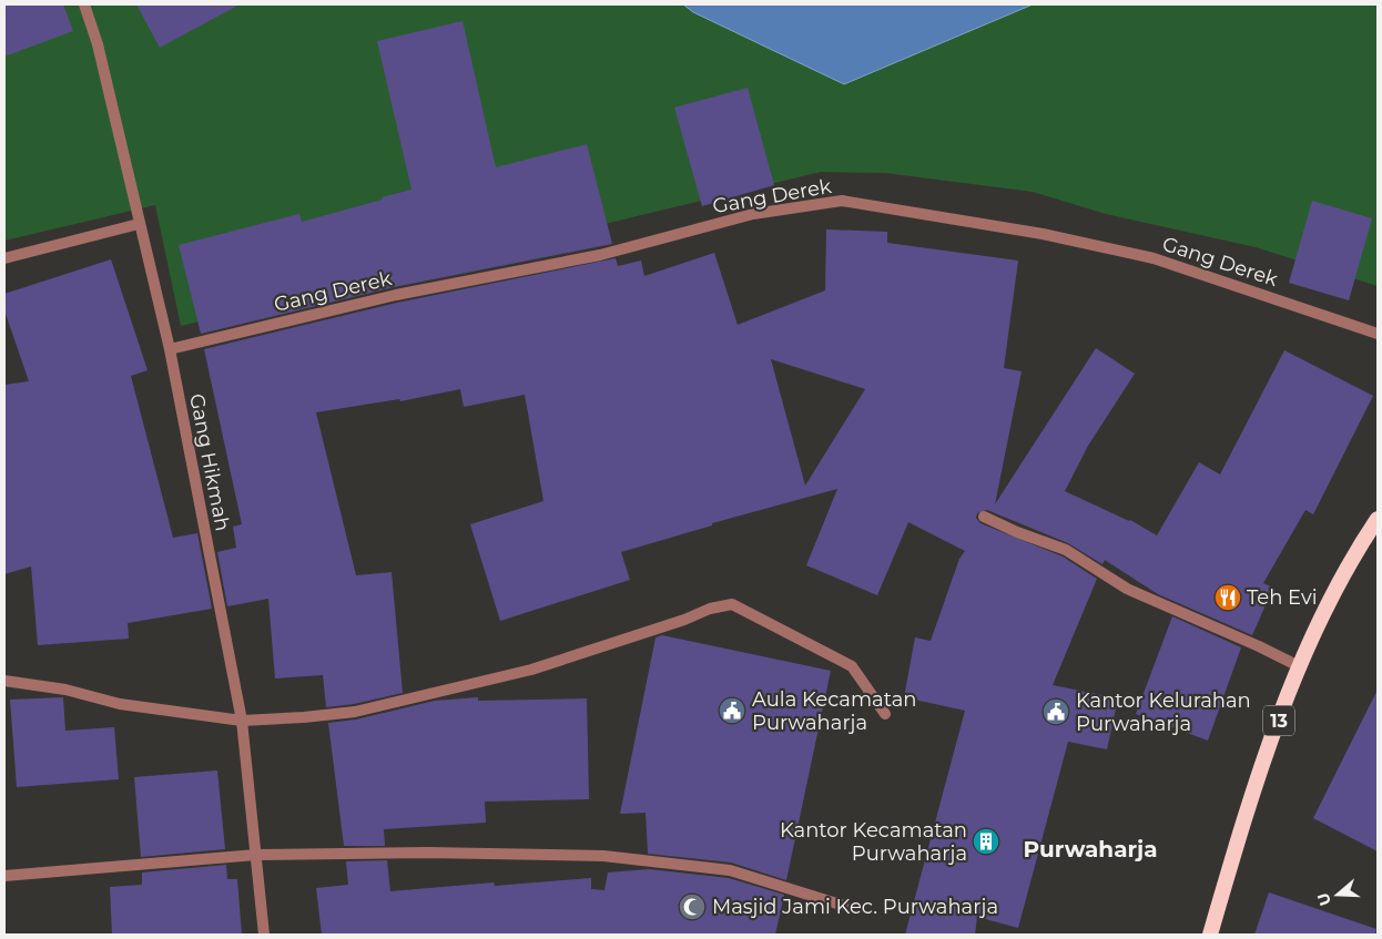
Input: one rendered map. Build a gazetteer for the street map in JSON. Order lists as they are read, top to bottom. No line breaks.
{"streets":{"highway":["13"],"street":["Gang Derek","Gang Hikmah"]},"crossings":[["Gang Derek","Gang Hikmah"]],"districts":["Purwaharja"],"places":{"restaurant":["Teh Evi"],"public building":["Aula Kecamatan Purwaharja","Kantor Kelurahan Purwaharja"],"building":["Kantor Kecamatan Purwaharja"],"mosque":["Masjid Jami Kec. Purwaharja"]},"north":"left"}
